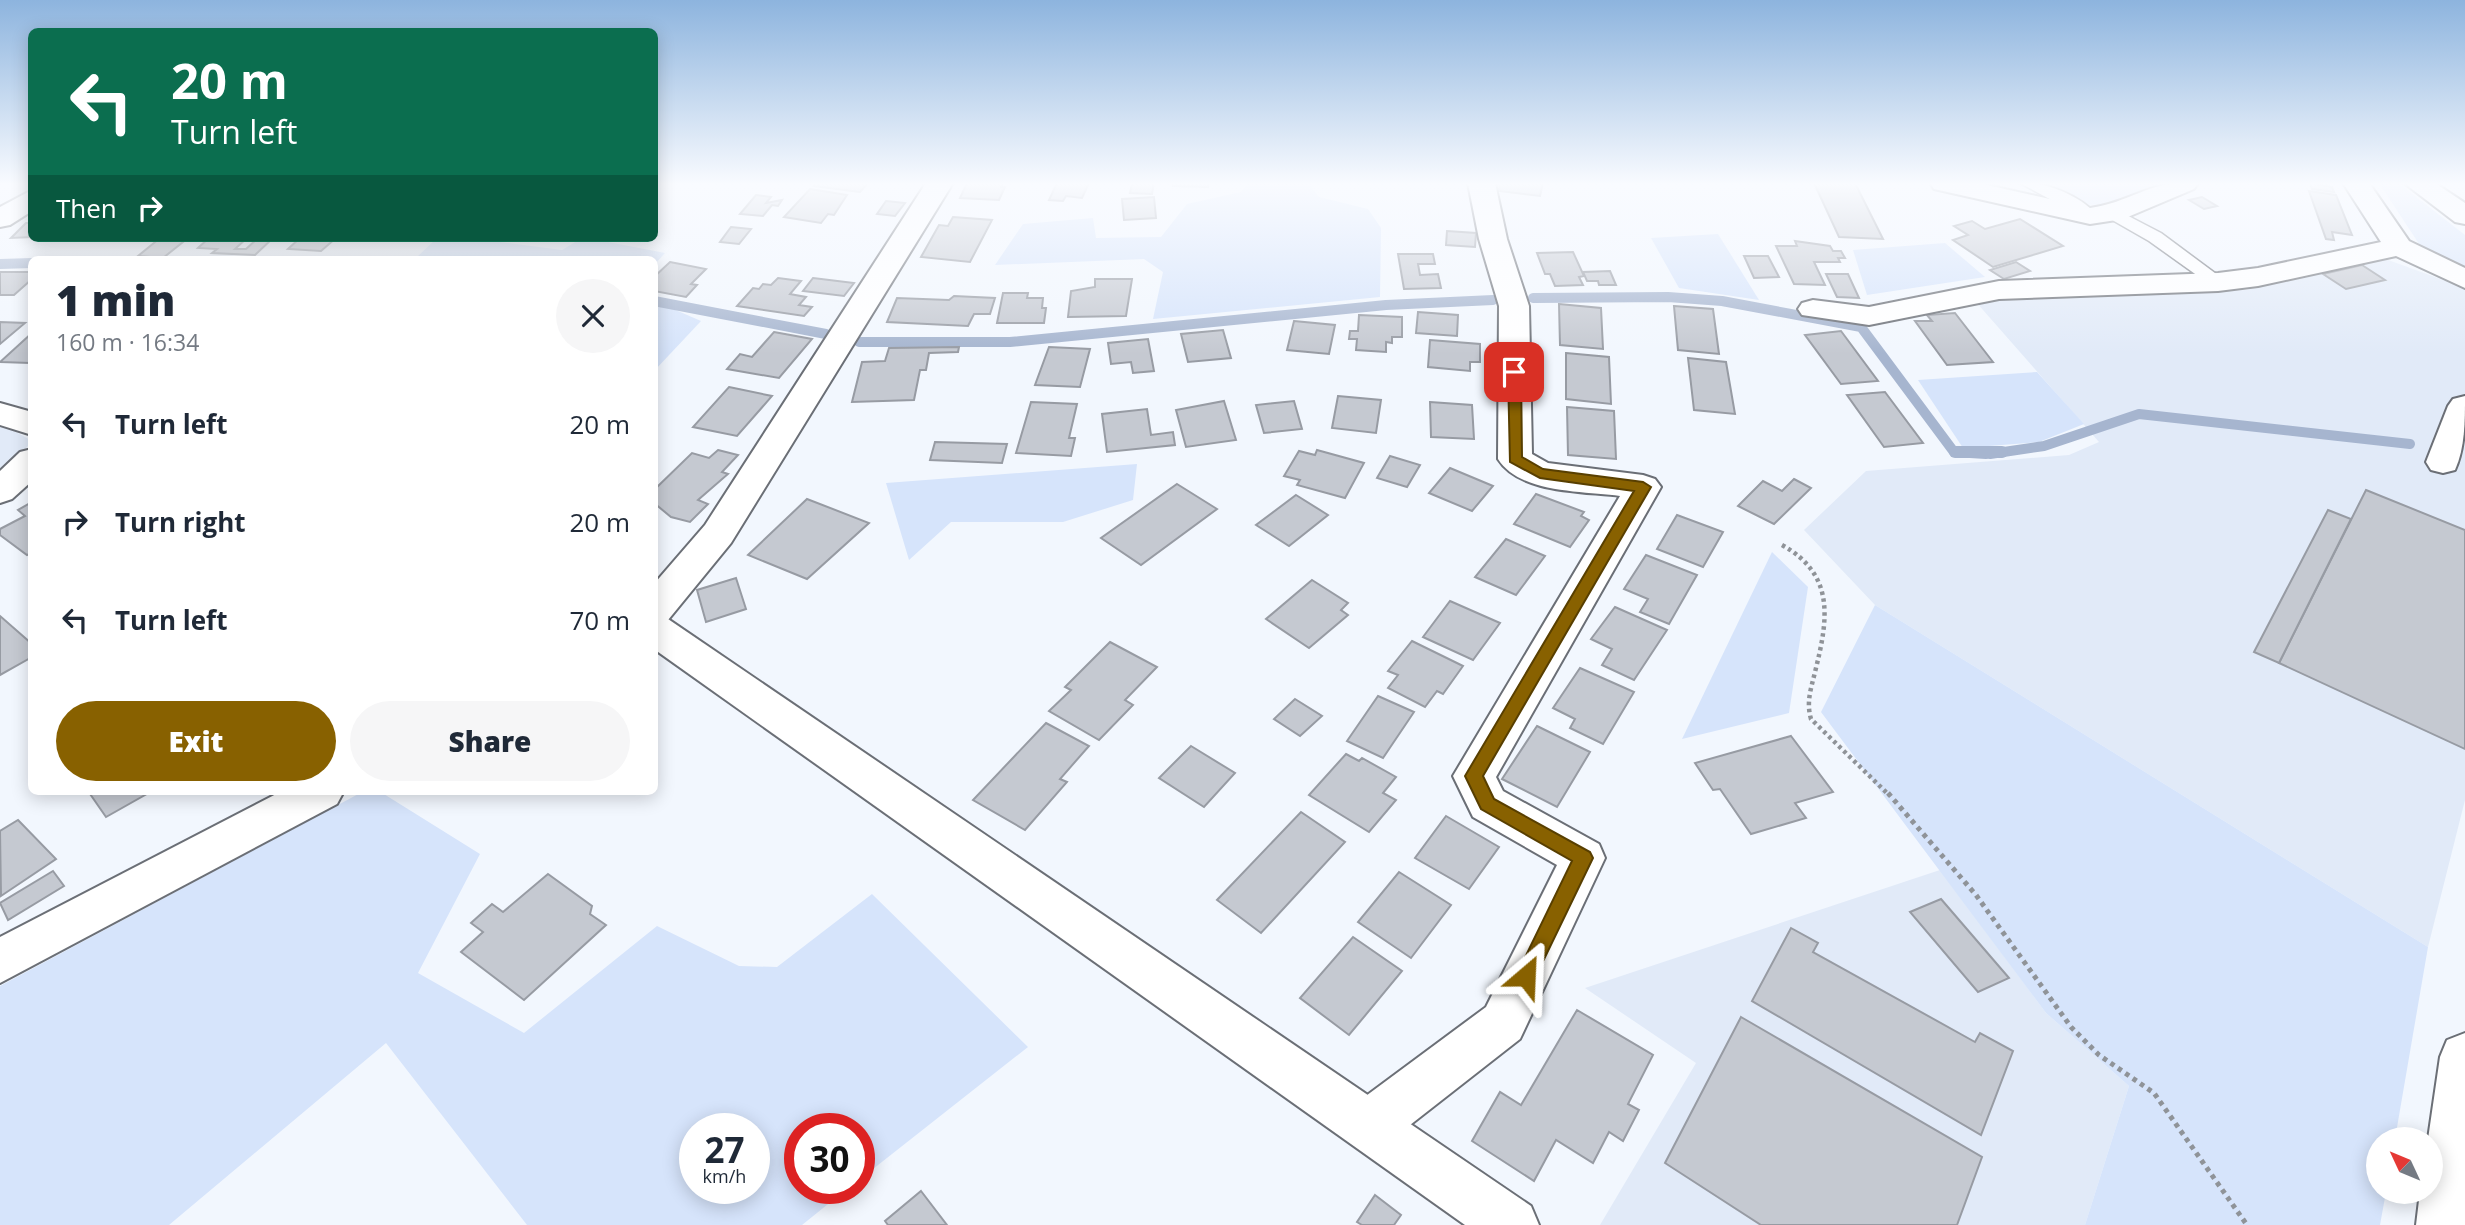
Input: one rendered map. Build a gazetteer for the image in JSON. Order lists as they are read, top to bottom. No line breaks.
{"north":"top left","page":{"turn":["20 m","Turn left"],"then":"Then","heading":["1 min","160 m · 16:34"],"list":[{"name":"Turn left","value":"20 m"},{"name":"Turn right","value":"20 m"},{"name":"Turn left","value":"70 m"}],"buttons":["Exit","Share"],"speed":"27 km/h","limit":"30"}}
